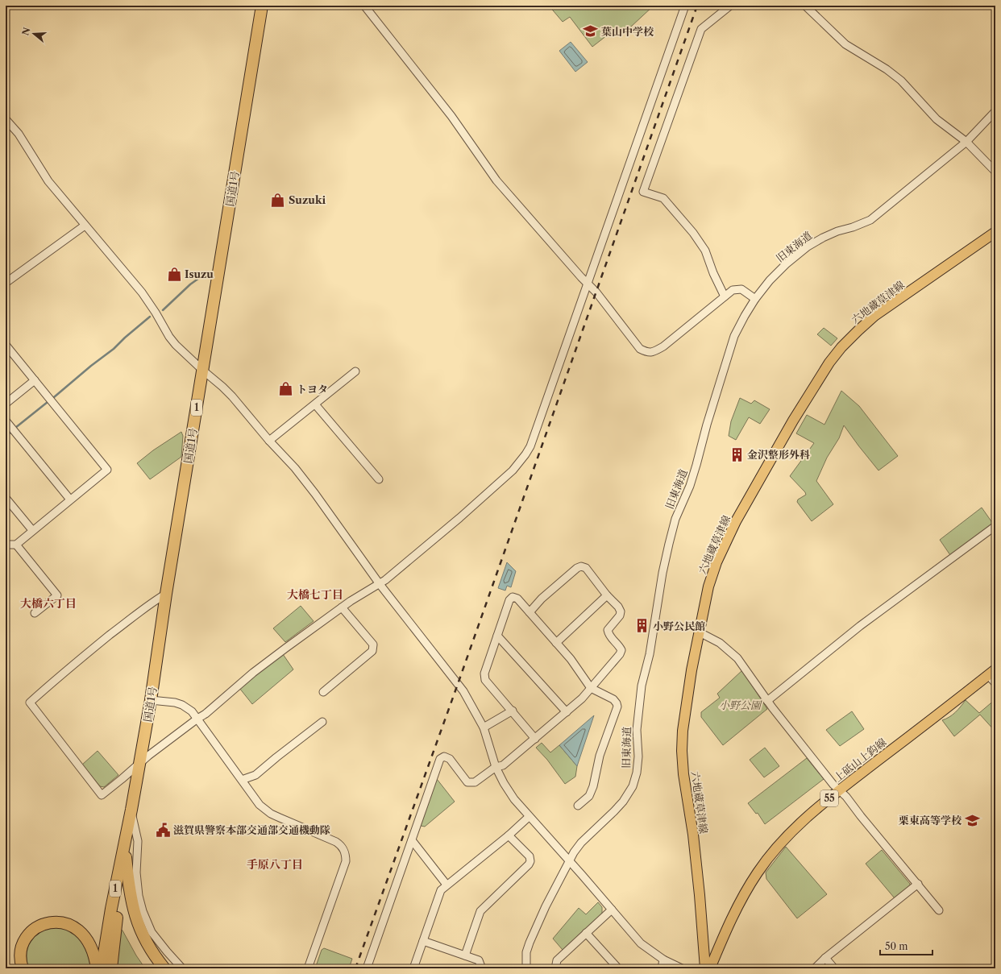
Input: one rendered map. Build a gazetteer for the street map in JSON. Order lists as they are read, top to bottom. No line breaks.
{"streets":{"highway":["国道1号","1"],"main road":["六地蔵草津線","上砥山上鈎線","55"],"street":["旧東海道"]},"districts":["大橋七丁目","大橋六丁目","手原八丁目"],"parks":["小野公園"],"places":{"school or university":["葉山中学校","栗東高等学校"],"shop":["Suzuki","Isuzu","トヨタ"],"building":["金沢整形外科","小野公民館"],"public building":["滋賀県警察本部交通部交通機動隊"]},"scale_bar":"50 m","north":"left"}
